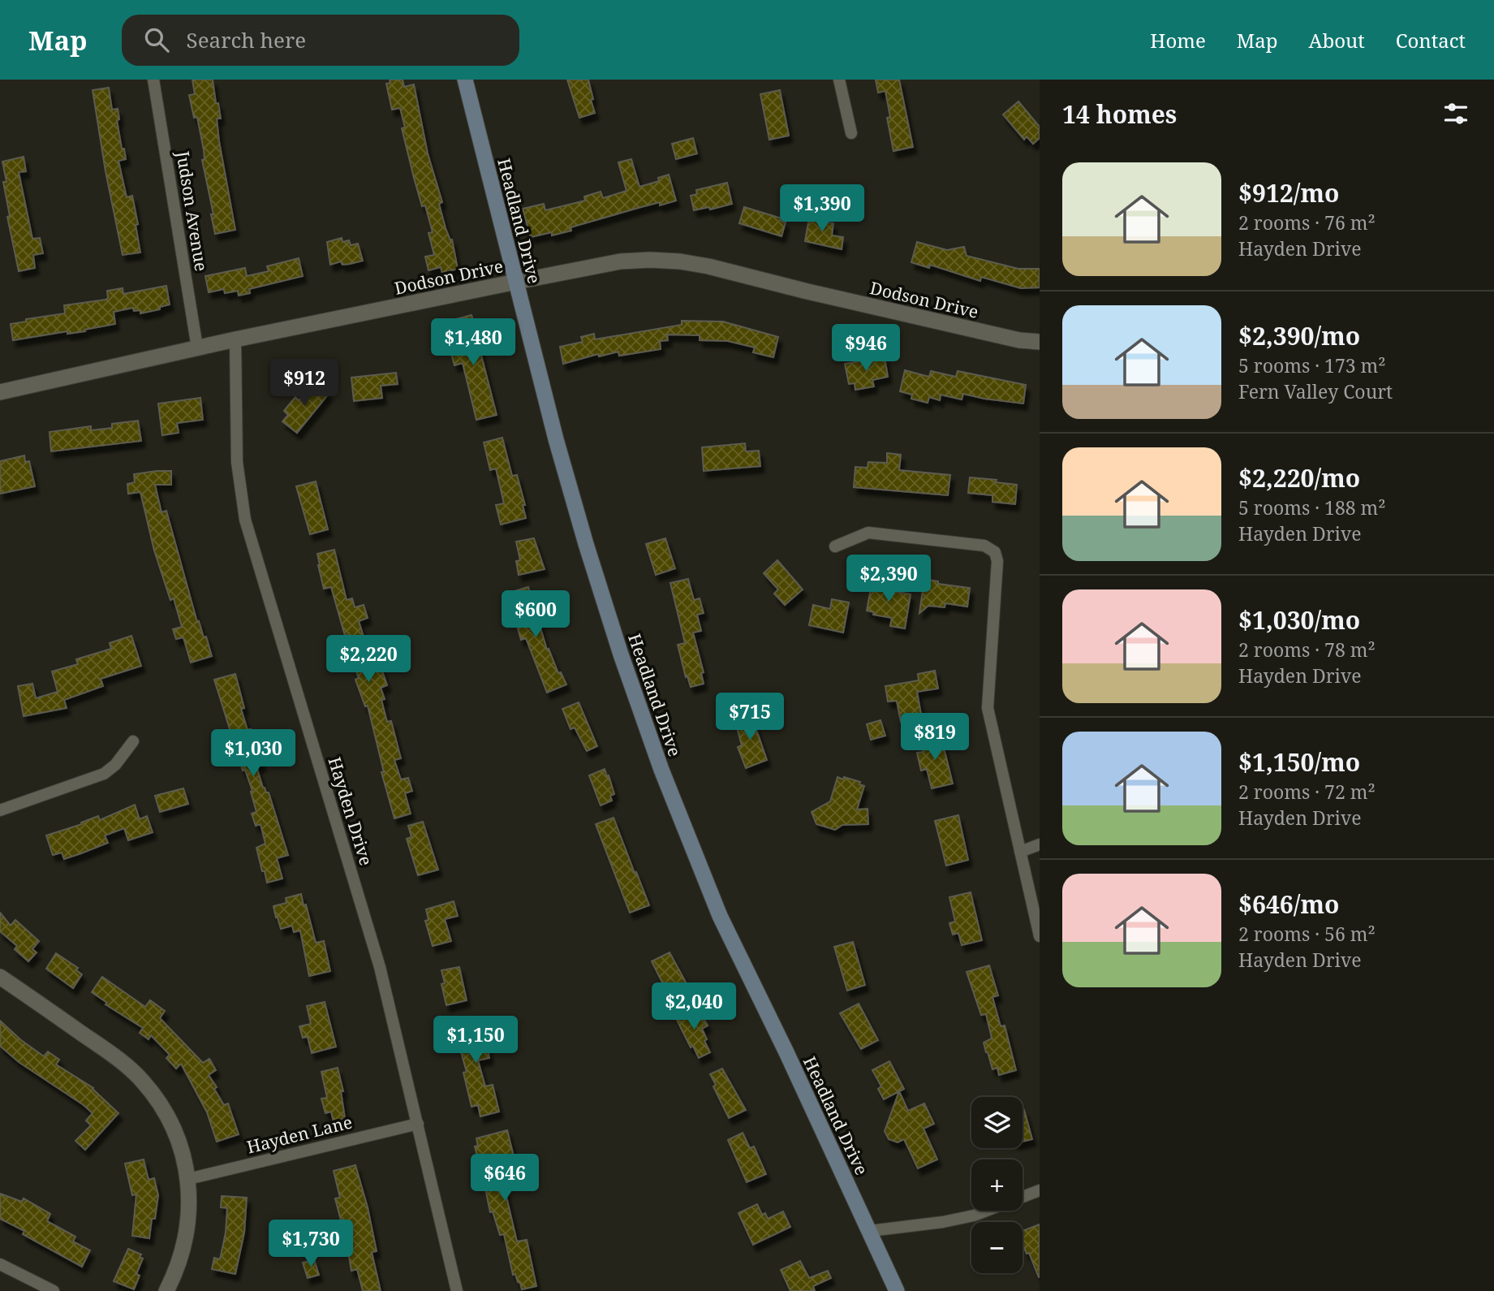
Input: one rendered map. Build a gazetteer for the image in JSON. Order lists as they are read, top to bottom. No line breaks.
{"streets":{"main road":["Headland Drive"],"street":["Judson Avenue","Dodson Drive","Hayden Drive","Hayden Lane"]},"crossings":[["Judson Avenue","Dodson Drive"],["Headland Drive","Dodson Drive"],["Dodson Drive","Hayden Drive"],["Hayden Drive","Hayden Lane"]],"page":{"header":"Map","search":"Search here","nav":["Home","Map","About","Contact"],"heading":"14 homes","list":[{"name":"$912/mo","note":"2 rooms · 76 m² · Hayden Drive"},{"name":"$2,390/mo","note":"5 rooms · 173 m² · Fern Valley Court"},{"name":"$2,220/mo","note":"5 rooms · 188 m² · Hayden Drive"},{"name":"$1,030/mo","note":"2 rooms · 78 m² · Hayden Drive"},{"name":"$1,150/mo","note":"2 rooms · 72 m² · Hayden Drive"},{"name":"$646/mo","note":"2 rooms · 56 m² · Hayden Drive"}],"price":["$1,390","$1,480","$946","$912","$2,390","$600","$2,220","$715","$819","$1,030","$2,040","$1,150","$646","$1,730"],"map_buttons":["+","−"]}}
